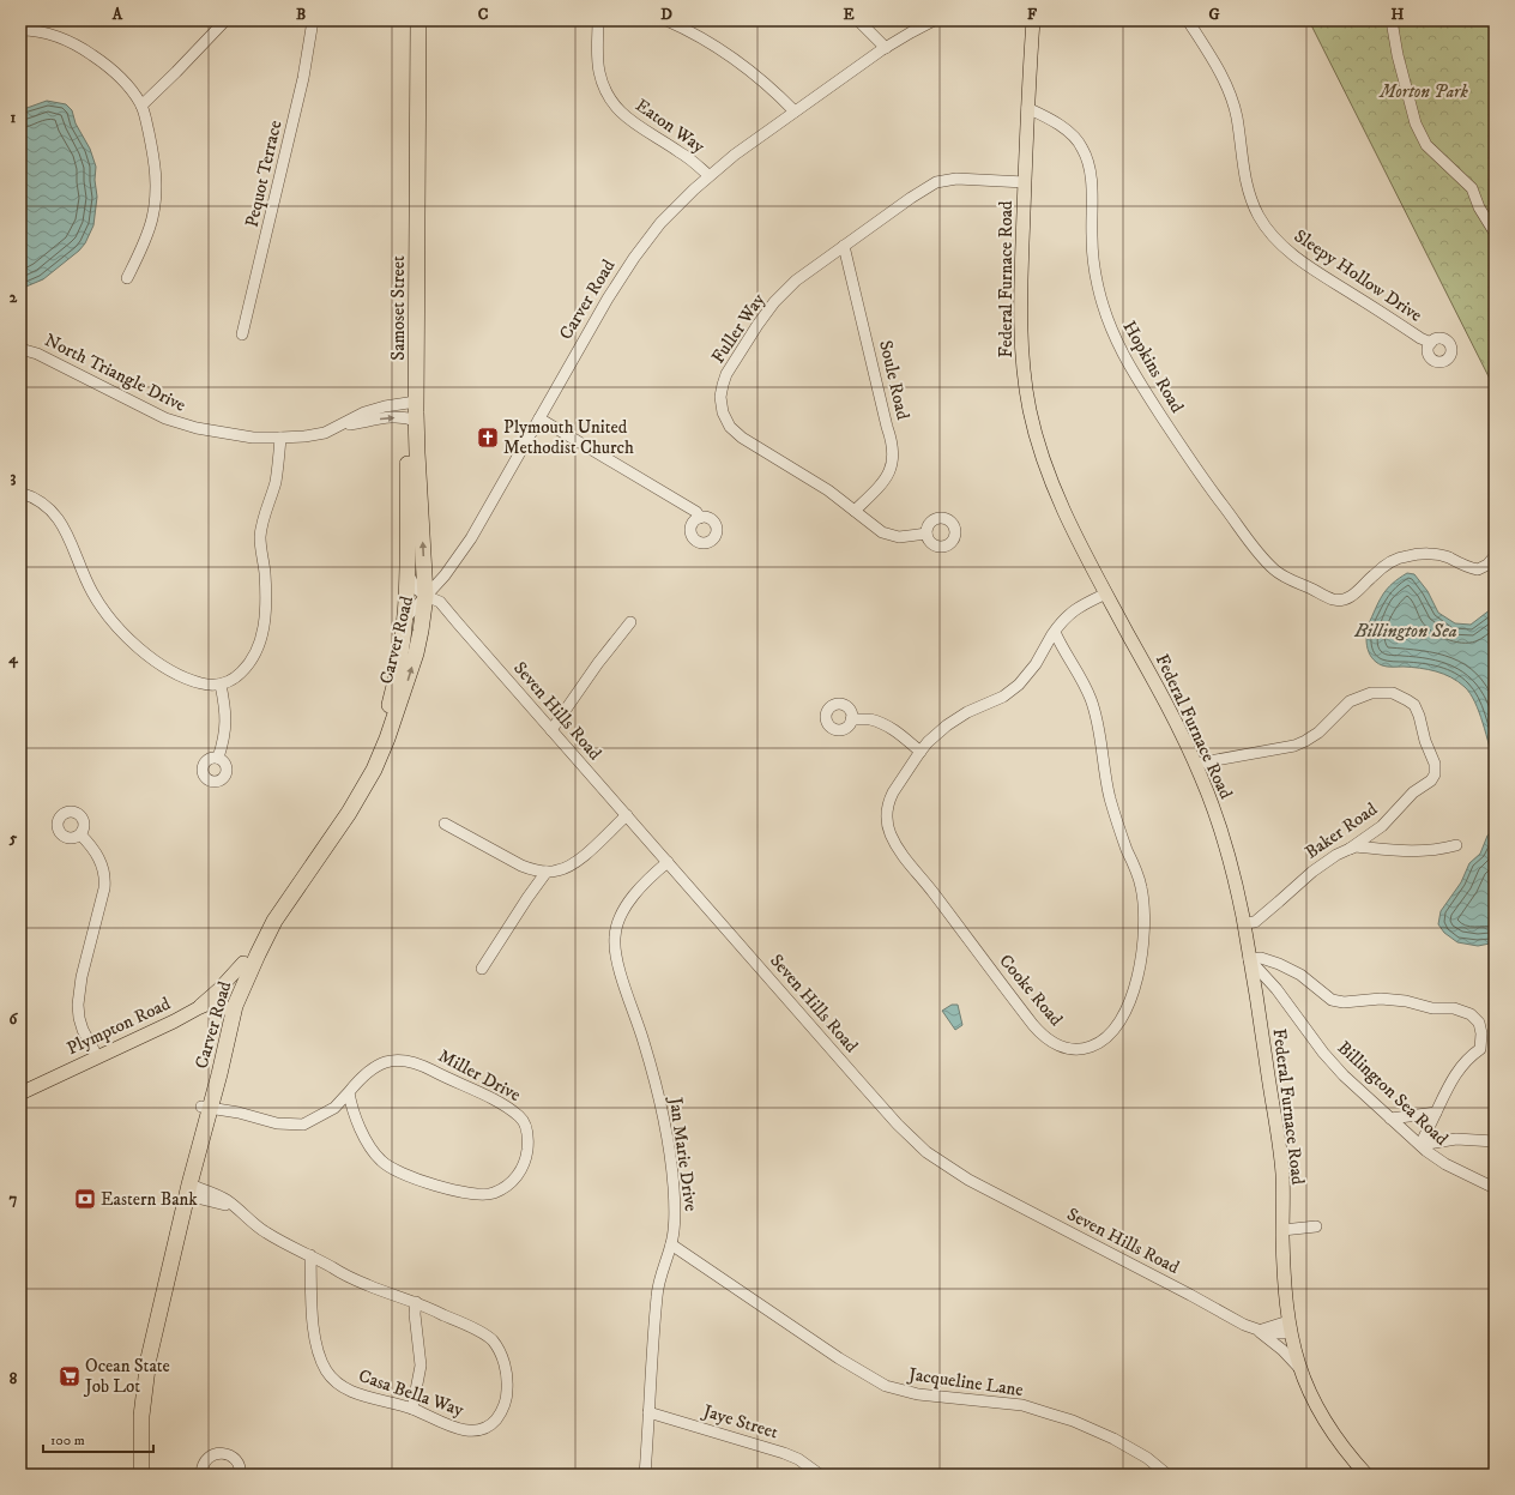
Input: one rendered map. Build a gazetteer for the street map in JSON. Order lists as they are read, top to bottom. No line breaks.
{"streets":{"highway":["Carver Road","Samoset Street"],"main road":["Federal Furnace Road","Plympton Road"],"street":["Eaton Way","Pequot Terrace","Sleepy Hollow Drive","Fuller Way","Hopkins Road","North Triangle Drive","Soule Road","Seven Hills Road","Baker Road","Cooke Road","Miller Drive","Billington Sea Road","Jan Marie Drive","Jacqueline Lane","Casa Bella Way","Jaye Street"]},"crossings":[["Eaton Way","Carver Road"],["Federal Furnace Road","Fuller Way"],["Federal Furnace Road","Hopkins Road"],["Federal Furnace Road","Seven Hills Road"],["Federal Furnace Road","Baker Road"],["Federal Furnace Road","Cooke Road"],["Federal Furnace Road","Billington Sea Road"],["Carver Road","Samoset Street"],["Carver Road","Seven Hills Road"],["Carver Road","Plympton Road"],["Carver Road","Miller Drive"],["Carver Road","Casa Bella Way"],["Samoset Street","North Triangle Drive"],["Samoset Street","Seven Hills Road"],["Fuller Way","Soule Road"],["Seven Hills Road","Jan Marie Drive"],["Jan Marie Drive","Jacqueline Lane"],["Jan Marie Drive","Jaye Street"]],"water":["Billington Sea"],"parks":["Morton Park"],"places":{"church":["Plymouth United Methodist Church"],"bank":["Eastern Bank"],"supermarket":["Ocean State Job Lot"]},"scale_bar":"100 m","grid":{"columns":["A","B","C","D","E","F","G","H"],"rows":["1","2","3","4","5","6","7","8"]}}
